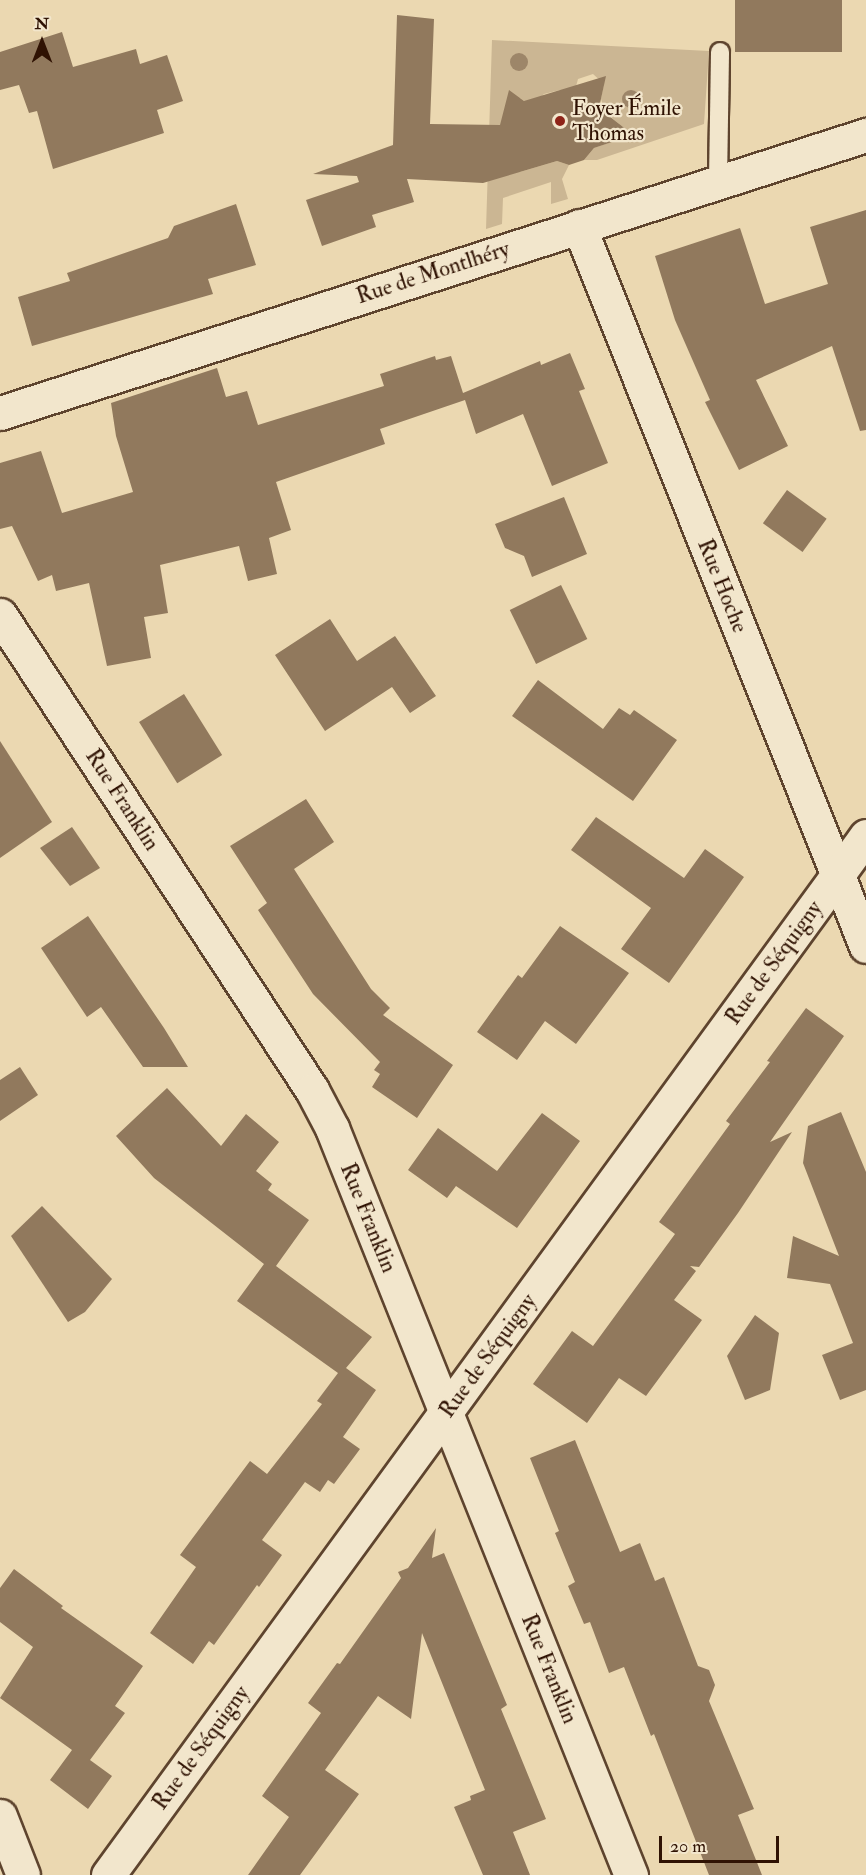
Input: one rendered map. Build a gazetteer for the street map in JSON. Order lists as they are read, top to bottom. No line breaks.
{"streets":{"street":["Rue de Montlhéry","Rue Hoche","Rue Franklin","Rue de Séquigny"]},"crossings":[["Rue de Montlhéry","Rue Hoche"],["Rue Hoche","Rue de Séquigny"],["Rue Franklin","Rue de Séquigny"]],"places":["Foyer Émile Thomas"],"scale_bar":"20 m","north":"top"}
